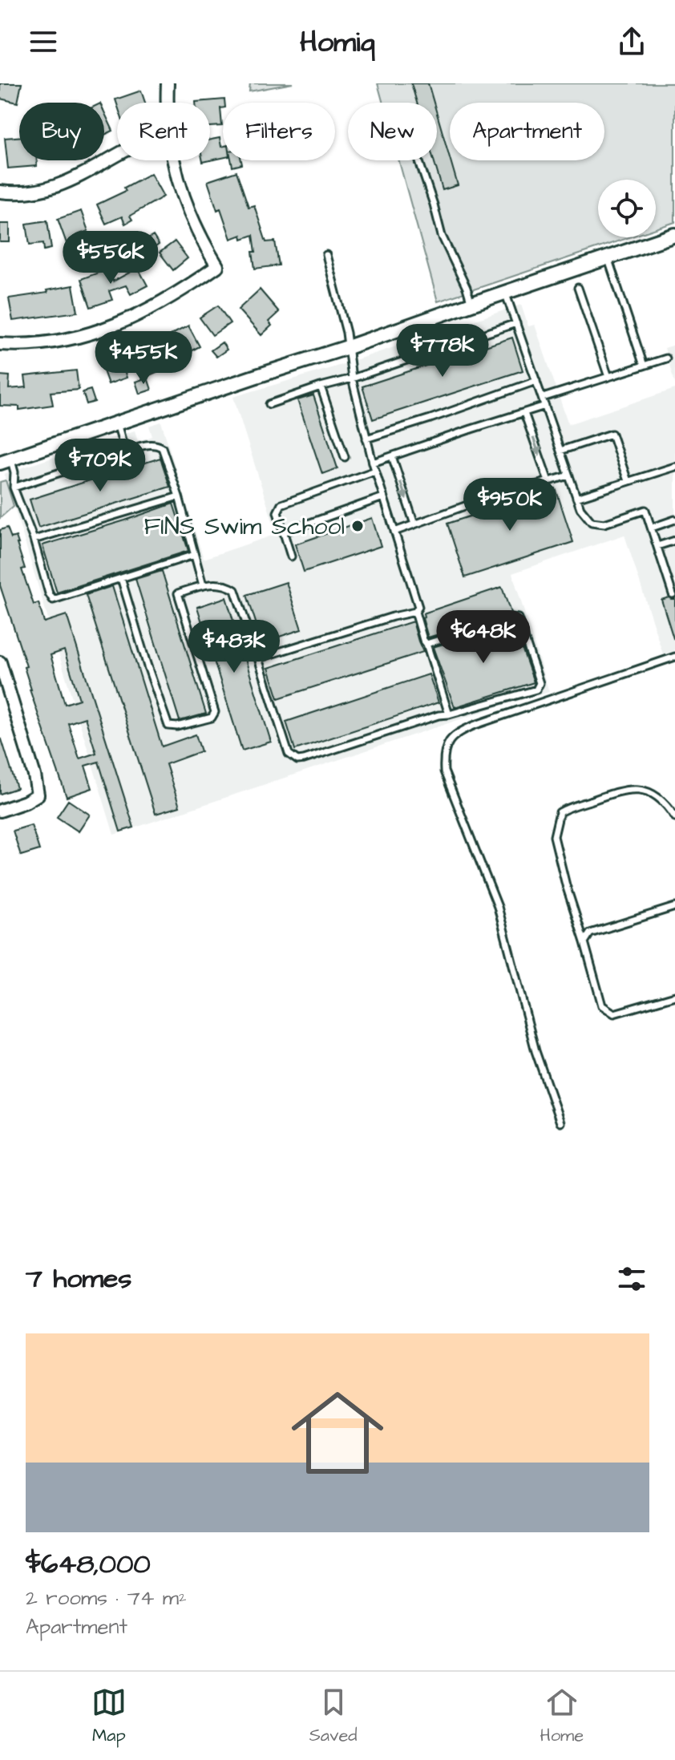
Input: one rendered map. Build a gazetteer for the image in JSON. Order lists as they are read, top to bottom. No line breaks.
{"places":["FINS Swim School"],"page":{"header":"Homiq","chip":["Buy","Rent","Filters","New","Apartment"],"price":["$556K","$778K","$455K","$709K","$950K","$648K","$483K"],"heading":"7 homes","list":[{"name":"$648,000","note":"2 rooms · 74 m² · Apartment"}],"tabs":["Map","Saved","Home"]}}
